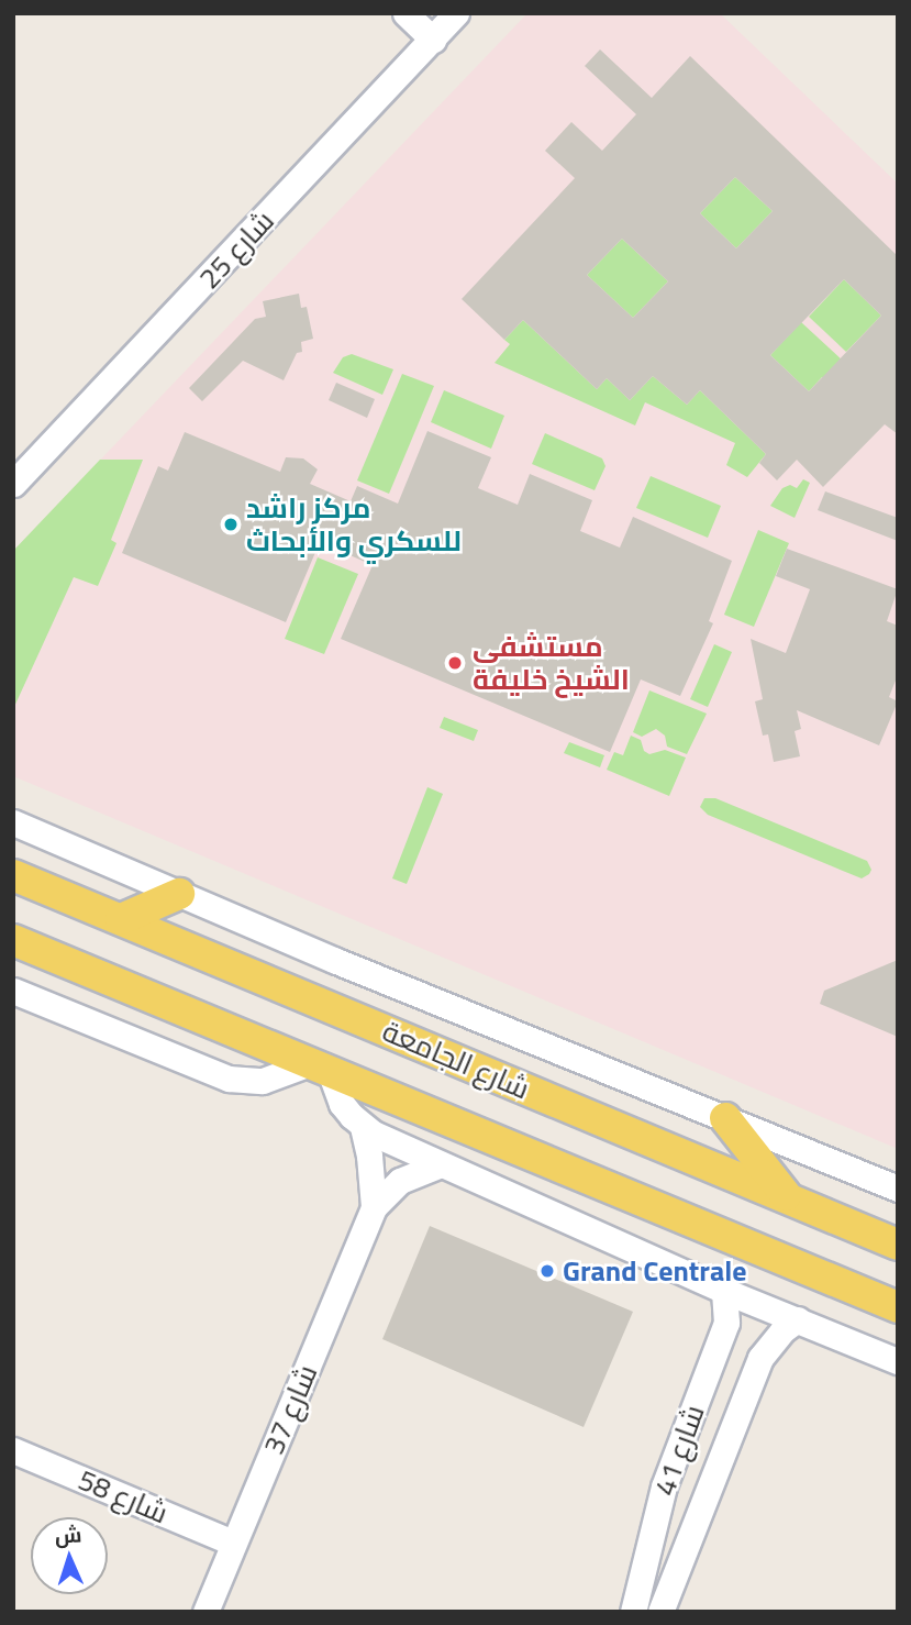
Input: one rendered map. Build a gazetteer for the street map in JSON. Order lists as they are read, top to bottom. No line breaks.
{"streets":{"main road":["شارع الجامعة"],"street":["شارع 25","شارع 37","شارع 41","شارع 58"]},"crossings":[["شارع 37","شارع 58"]],"places":["مركز راشد للسكري والأبحاث","مستشفى الشيخ خليفة","Grand Centrale"],"north":"top"}
